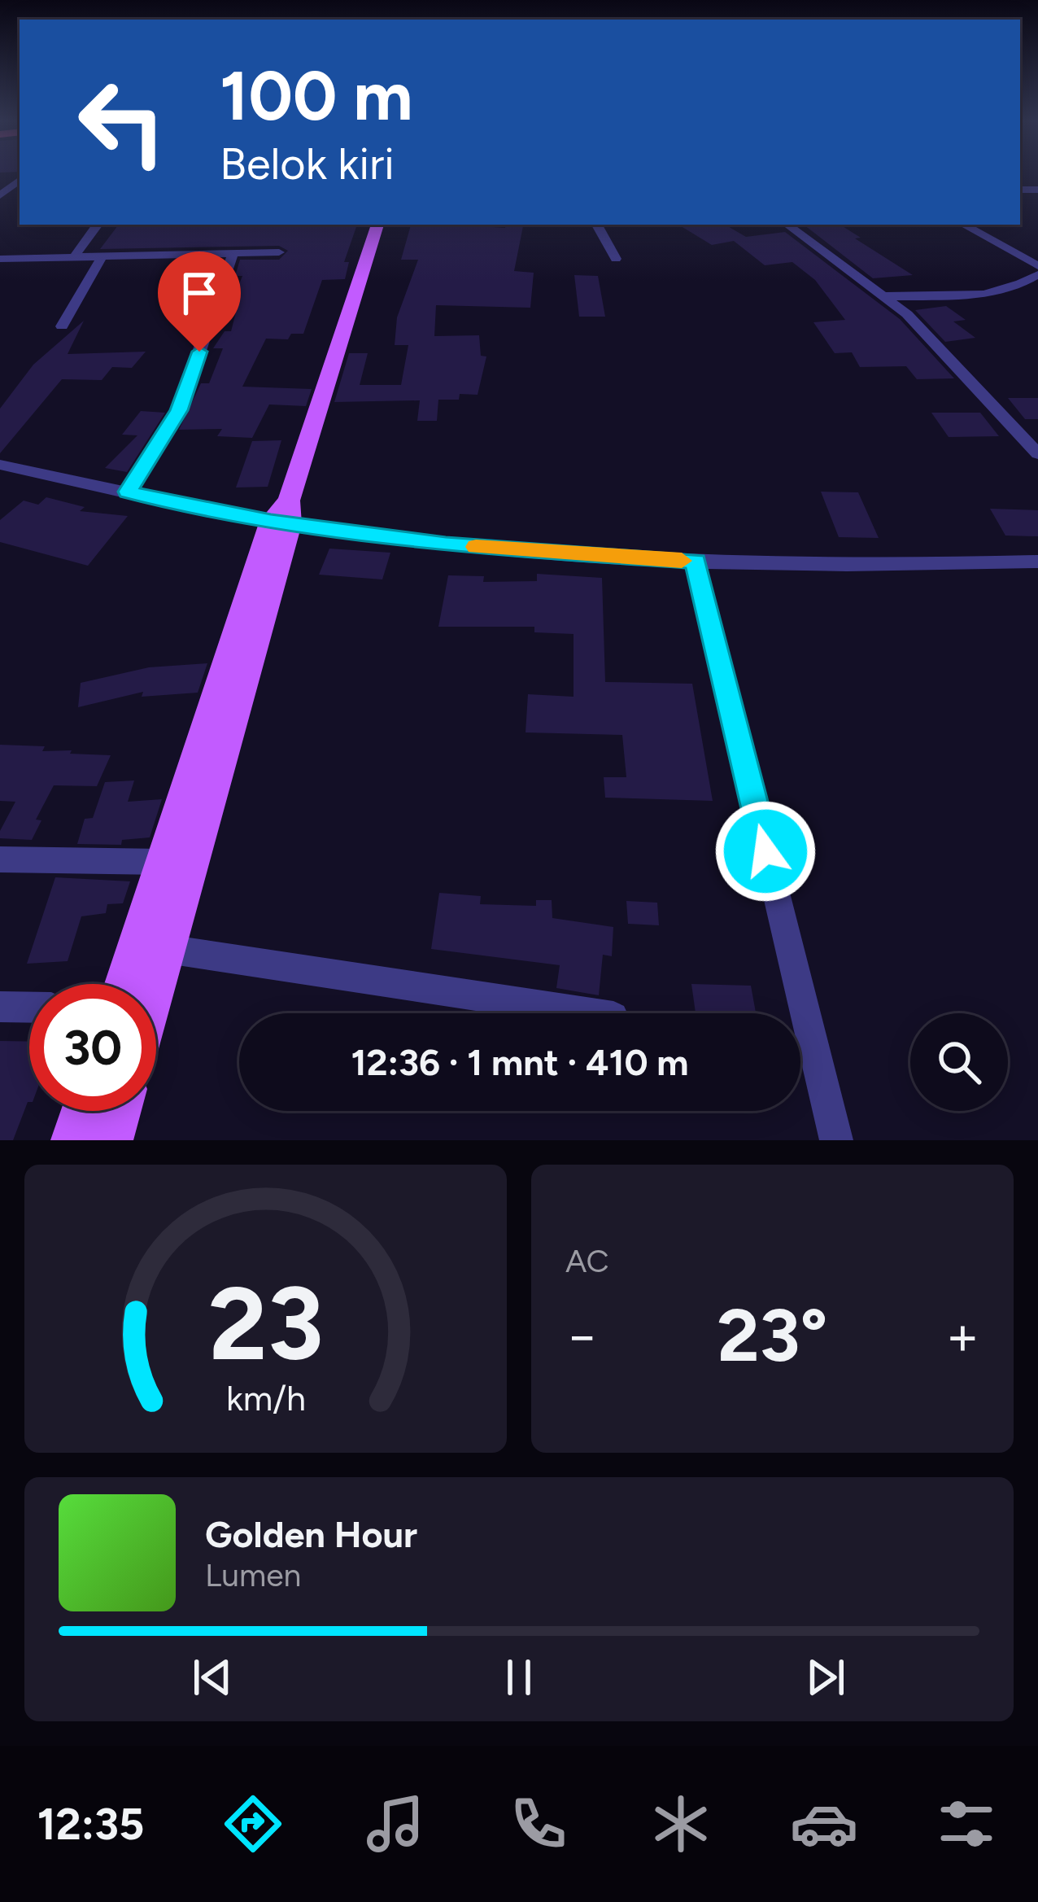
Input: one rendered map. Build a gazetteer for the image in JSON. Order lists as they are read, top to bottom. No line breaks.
{"page":{"turn":["100 m","Belok kiri"],"limit":"30","trip":"12:36 · 1 mnt · 410 m","tile":"AC","heat":["−","23°","+"],"song":["Golden Hour","Lumen"],"tabs":"12:35","gauge":["23","km/h"]}}
